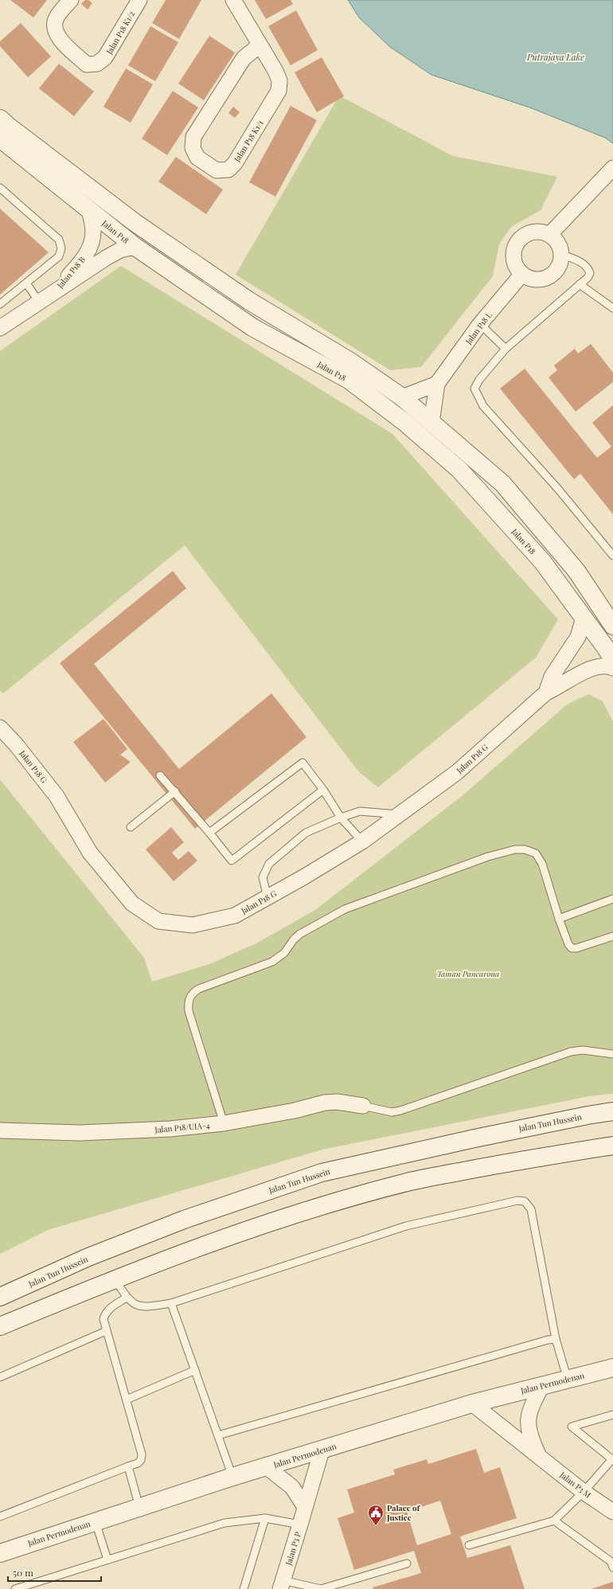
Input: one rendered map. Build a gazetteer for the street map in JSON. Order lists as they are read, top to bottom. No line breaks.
{"streets":{"street":["Jalan P18 K1/2","Jalan P18 K1/1","Jalan P18","Jalan P18 B","Jalan P18 L","Jalan P18 G","Jalan Tun Hussein","Jalan P18/UIA-4","Jalan Permodenan","Jalan P3 M","Jalan P3 P"]},"crossings":[["Jalan P18","Jalan P18 B"],["Jalan Permodenan","Jalan P3 M"],["Jalan Permodenan","Jalan P3 P"]],"water":["Putrajaya Lake"],"parks":["Taman Pancarona"],"places":{"public building":["Palace of Justice"]},"scale_bar":"50 m"}
